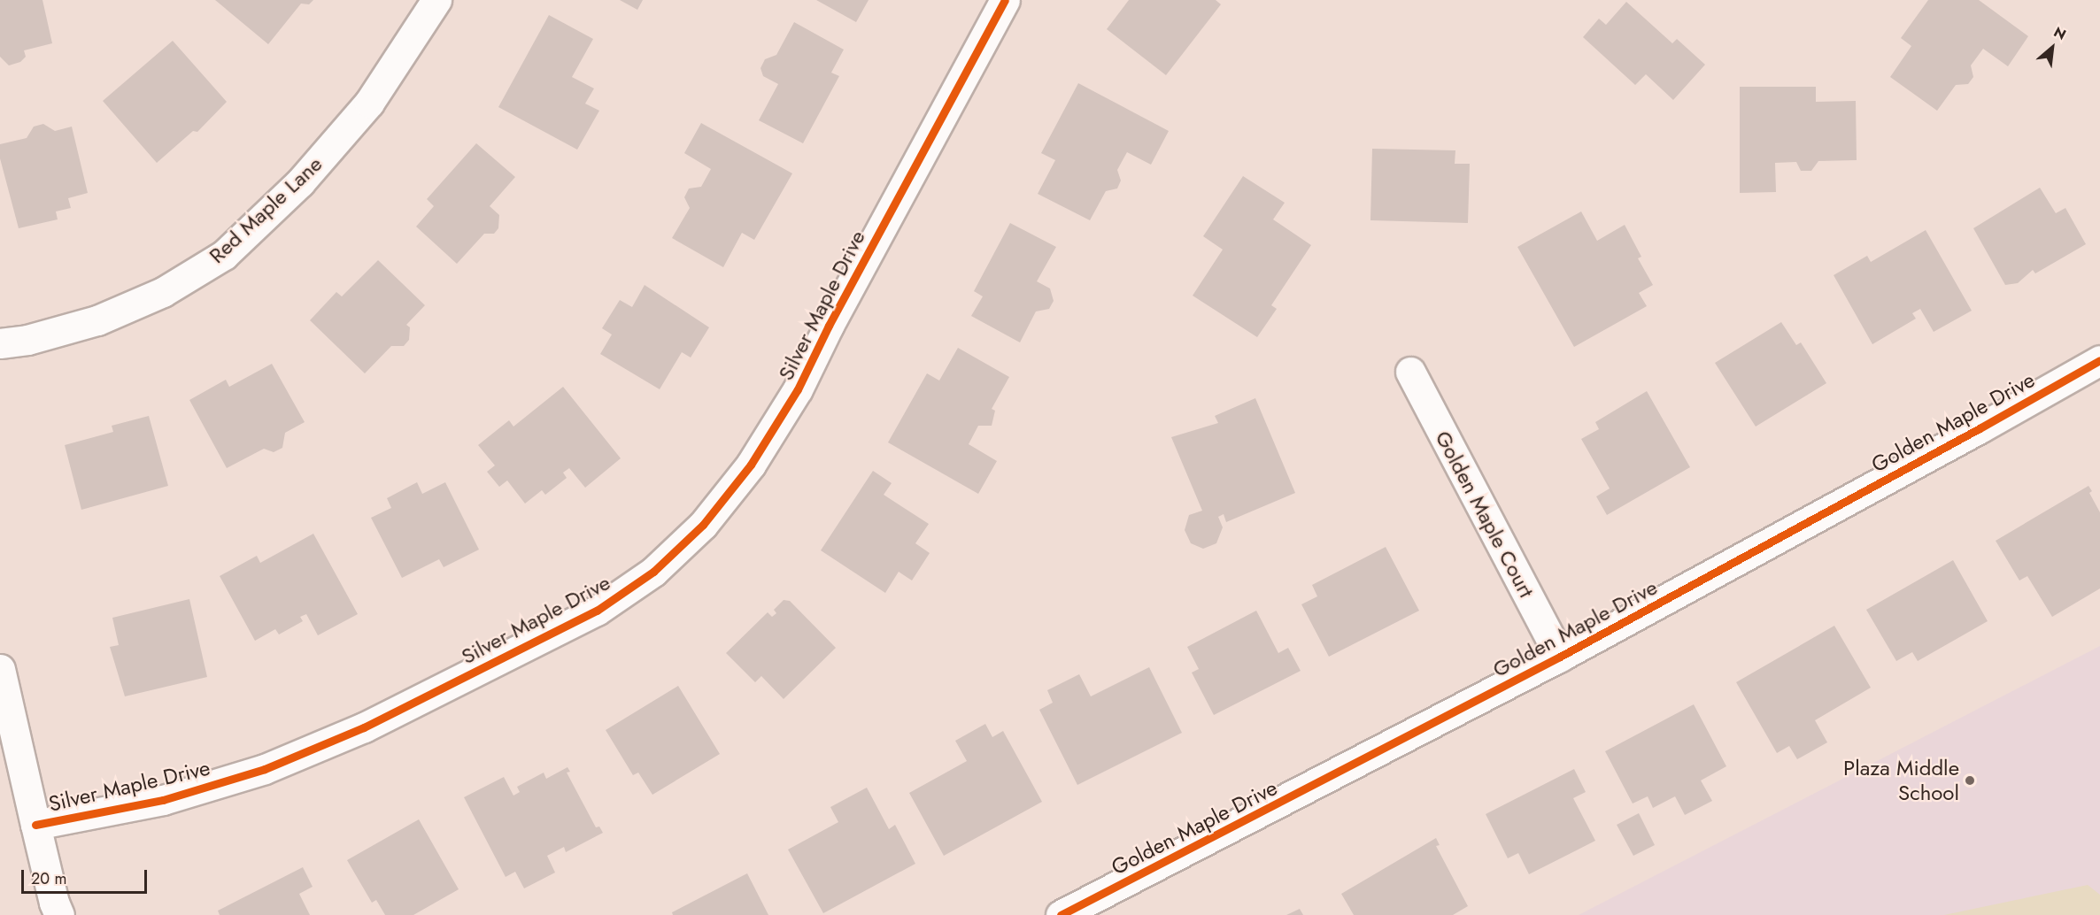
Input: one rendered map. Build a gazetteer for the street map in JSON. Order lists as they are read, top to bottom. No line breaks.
{"streets":{"street":["Red Maple Lane","Silver Maple Drive","Golden Maple Drive","Golden Maple Court"]},"crossings":[["Golden Maple Drive","Golden Maple Court"]],"places":["Plaza Middle School"],"scale_bar":"20 m","north":"top right"}
